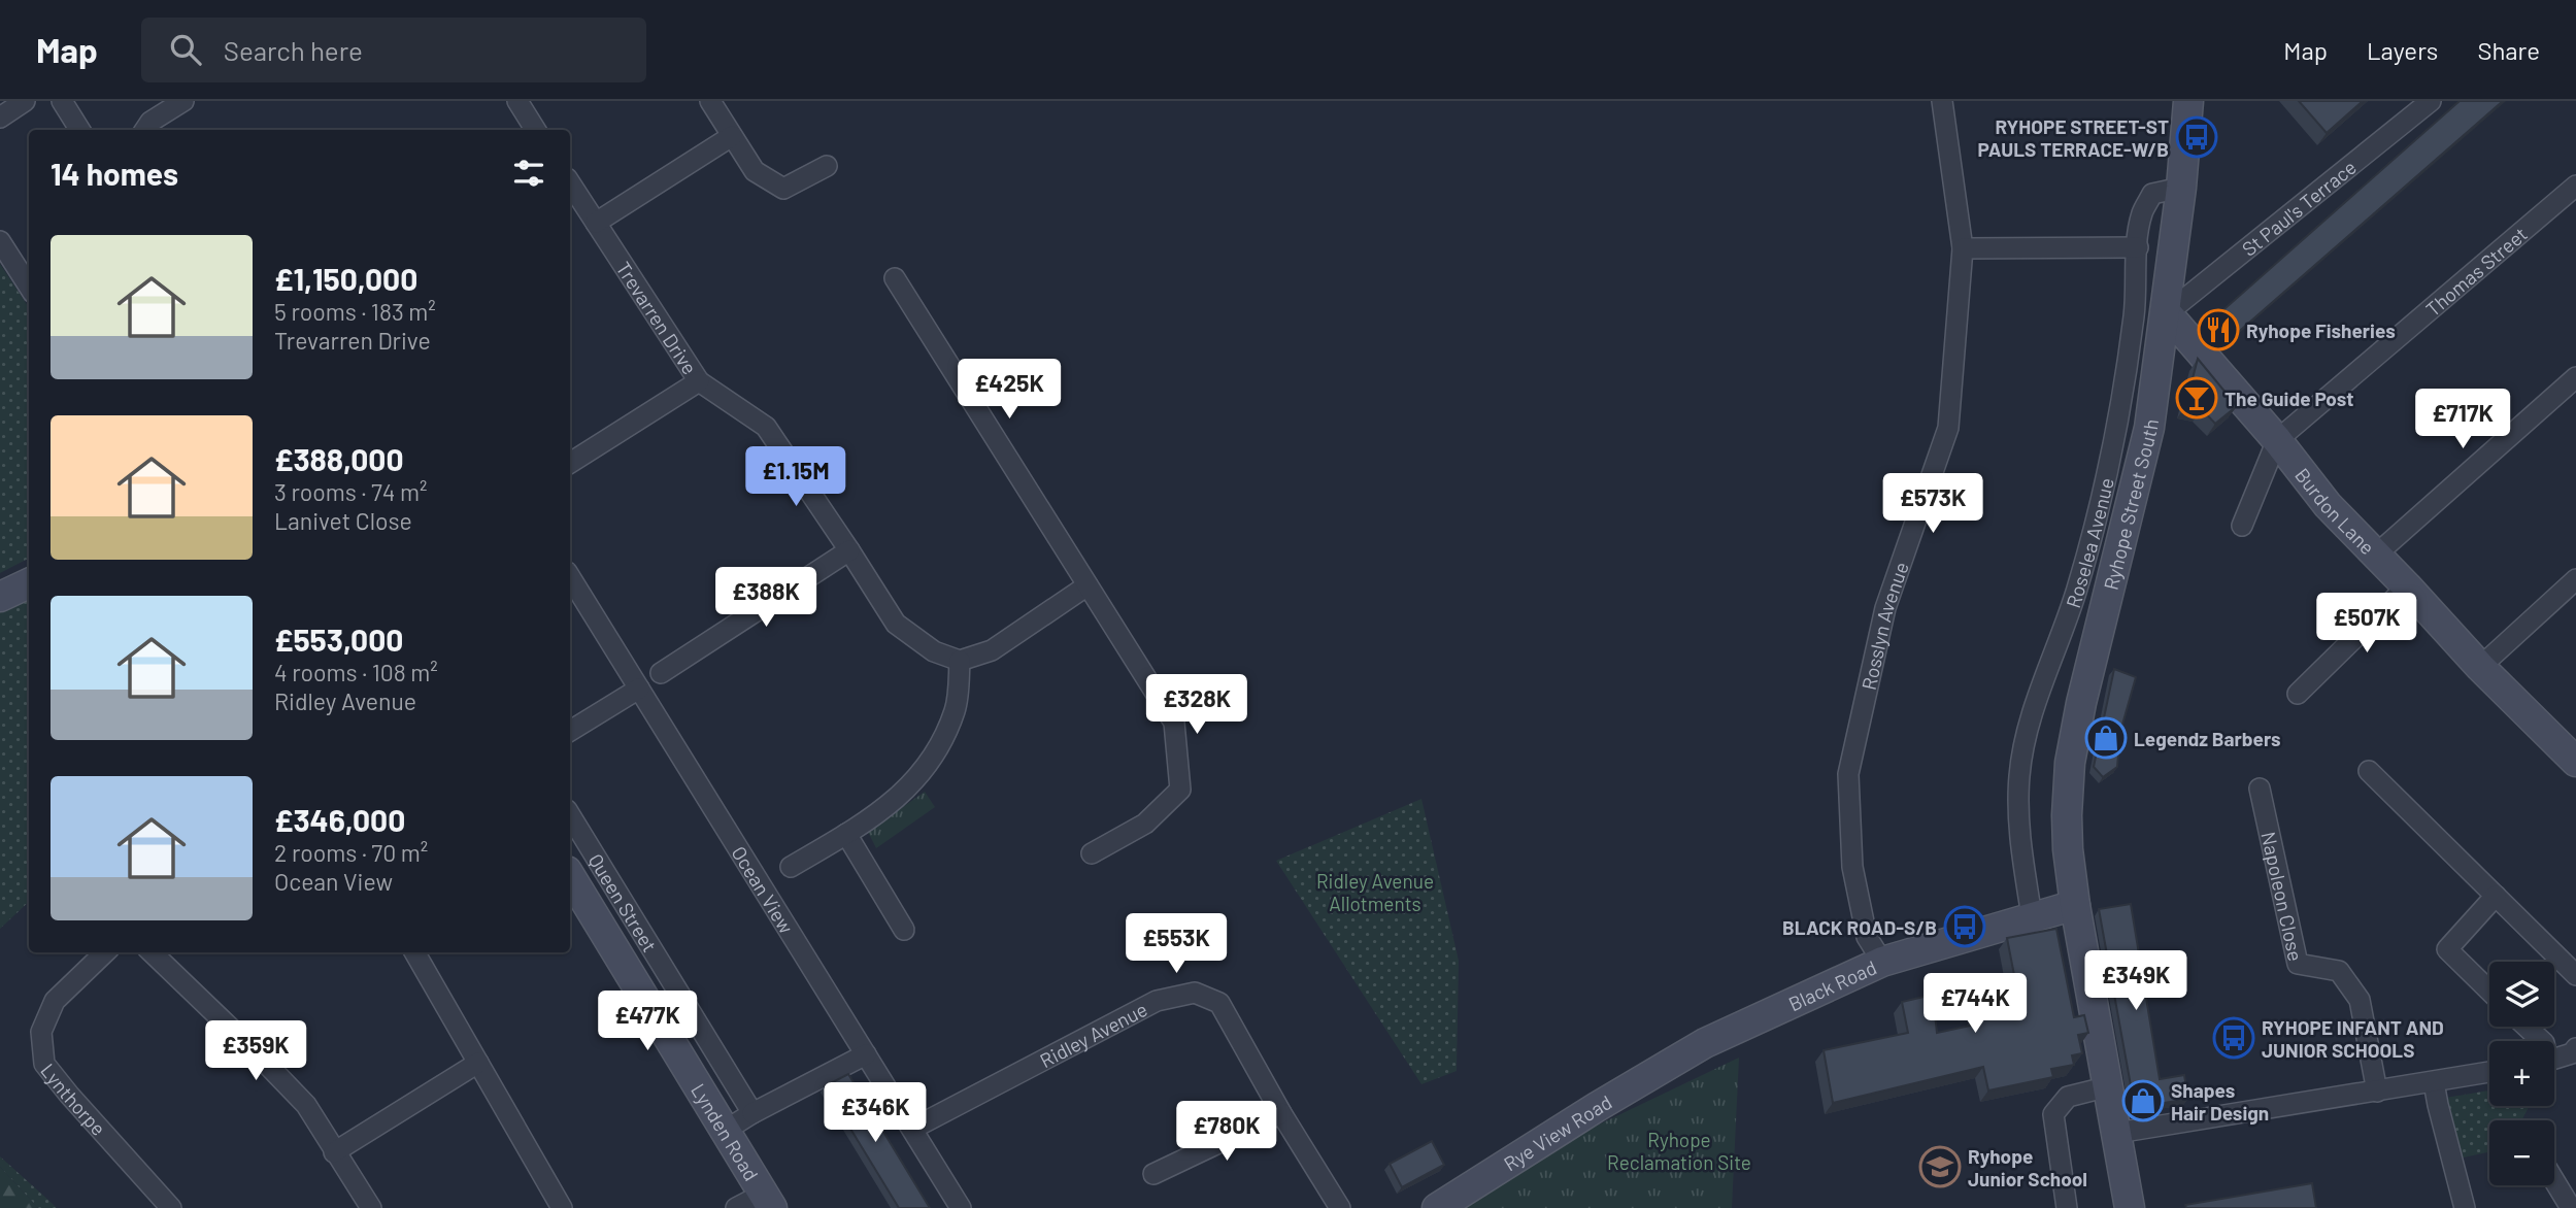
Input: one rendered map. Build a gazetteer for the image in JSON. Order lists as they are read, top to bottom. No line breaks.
{"streets":{"street":["St Paul's Terrace","Thomas Street","Trevarren Drive","Ryhope Street South","Burdon Lane","Roselea Avenue","Rosslyn Avenue","Ocean View","Napoleon Close","Queen Street","Black Road","Ridley Avenue","Lynthorpe","Lynden Road","Rye View Road"]},"crossings":[["St Paul's Terrace","Ryhope Street South"],["St Paul's Terrace","Burdon Lane"],["Thomas Street","Burdon Lane"],["Ryhope Street South","Burdon Lane"],["Ryhope Street South","Roselea Avenue"],["Ryhope Street South","Black Road"],["Roselea Avenue","Black Road"],["Rosslyn Avenue","Black Road"],["Ocean View","Ridley Avenue"],["Black Road","Rye View Road"]],"parks":["Ridley Avenue Allotments","Ryhope Reclamation Site"],"places":{"bus stop":["RYHOPE STREET-ST PAULS TERRACE-W/B","BLACK ROAD-S/B","RYHOPE INFANT AND JUNIOR SCHOOLS"],"restaurant":["Ryhope Fisheries"],"bar":["The Guide Post"],"shop":["Legendz Barbers","Shapes Hair Design"],"school or university":["Ryhope Junior School"]},"page":{"header":"Map","search":"Search here","nav":["Map","Layers","Share"],"heading":"14 homes","list":[{"name":"£1,150,000","note":"5 rooms · 183 m² · Trevarren Drive"},{"name":"£388,000","note":"3 rooms · 74 m² · Lanivet Close"},{"name":"£553,000","note":"4 rooms · 108 m² · Ridley Avenue"},{"name":"£346,000","note":"2 rooms · 70 m² · Ocean View"}],"price":["£425K","£717K","£1.15M","£573K","£388K","£507K","£328K","£553K","£349K","£744K","£477K","£359K","£346K","£780K"],"map_buttons":["+","−"]}}
